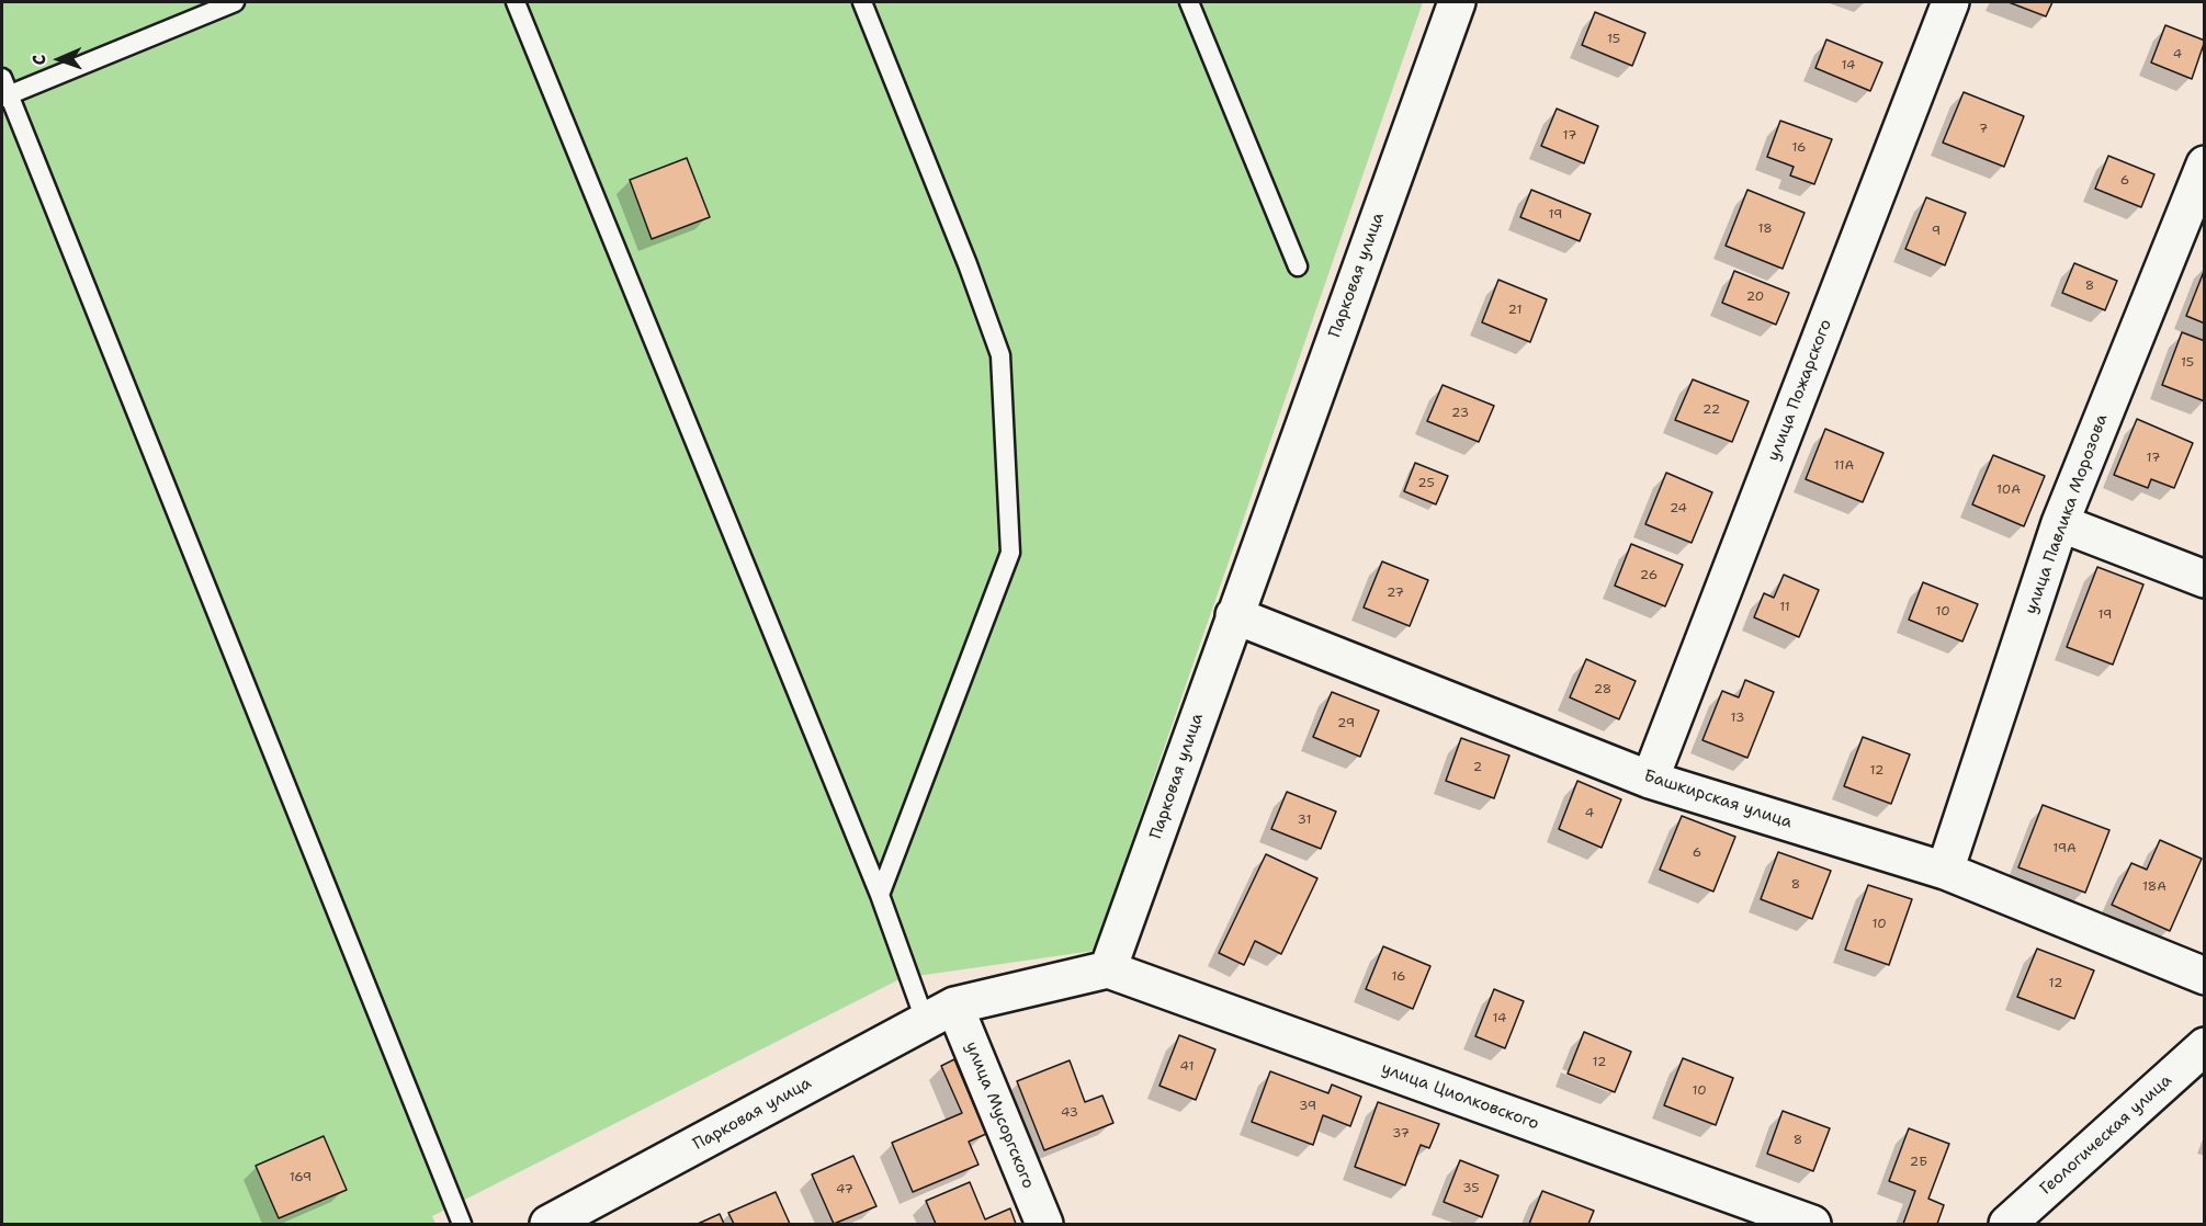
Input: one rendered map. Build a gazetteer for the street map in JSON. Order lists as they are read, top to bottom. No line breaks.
{"streets":{"street":["Парковая улица","улица Пожарского","улица Павлика Морозова","Башкирская улица","улица Циолковского","улица Мусоргского","Геологическая улица"]},"crossings":[["Парковая улица","Башкирская улица"],["Парковая улица","улица Циолковского"],["Парковая улица","улица Мусоргского"],["улица Пожарского","Башкирская улица"],["улица Павлика Морозова","Башкирская улица"]],"house_numbers":["15","4","14","7","17","16","6","19","18","9","8","20","21","15","22","23","17","11А","25","10А","24","26","27","11","10","19","28","13","29","2","12","4","31","19А","6","8","18А","10","16","12","14","12","41","10","39","43","37","8","2Б","169","35","47"],"north":"left"}
